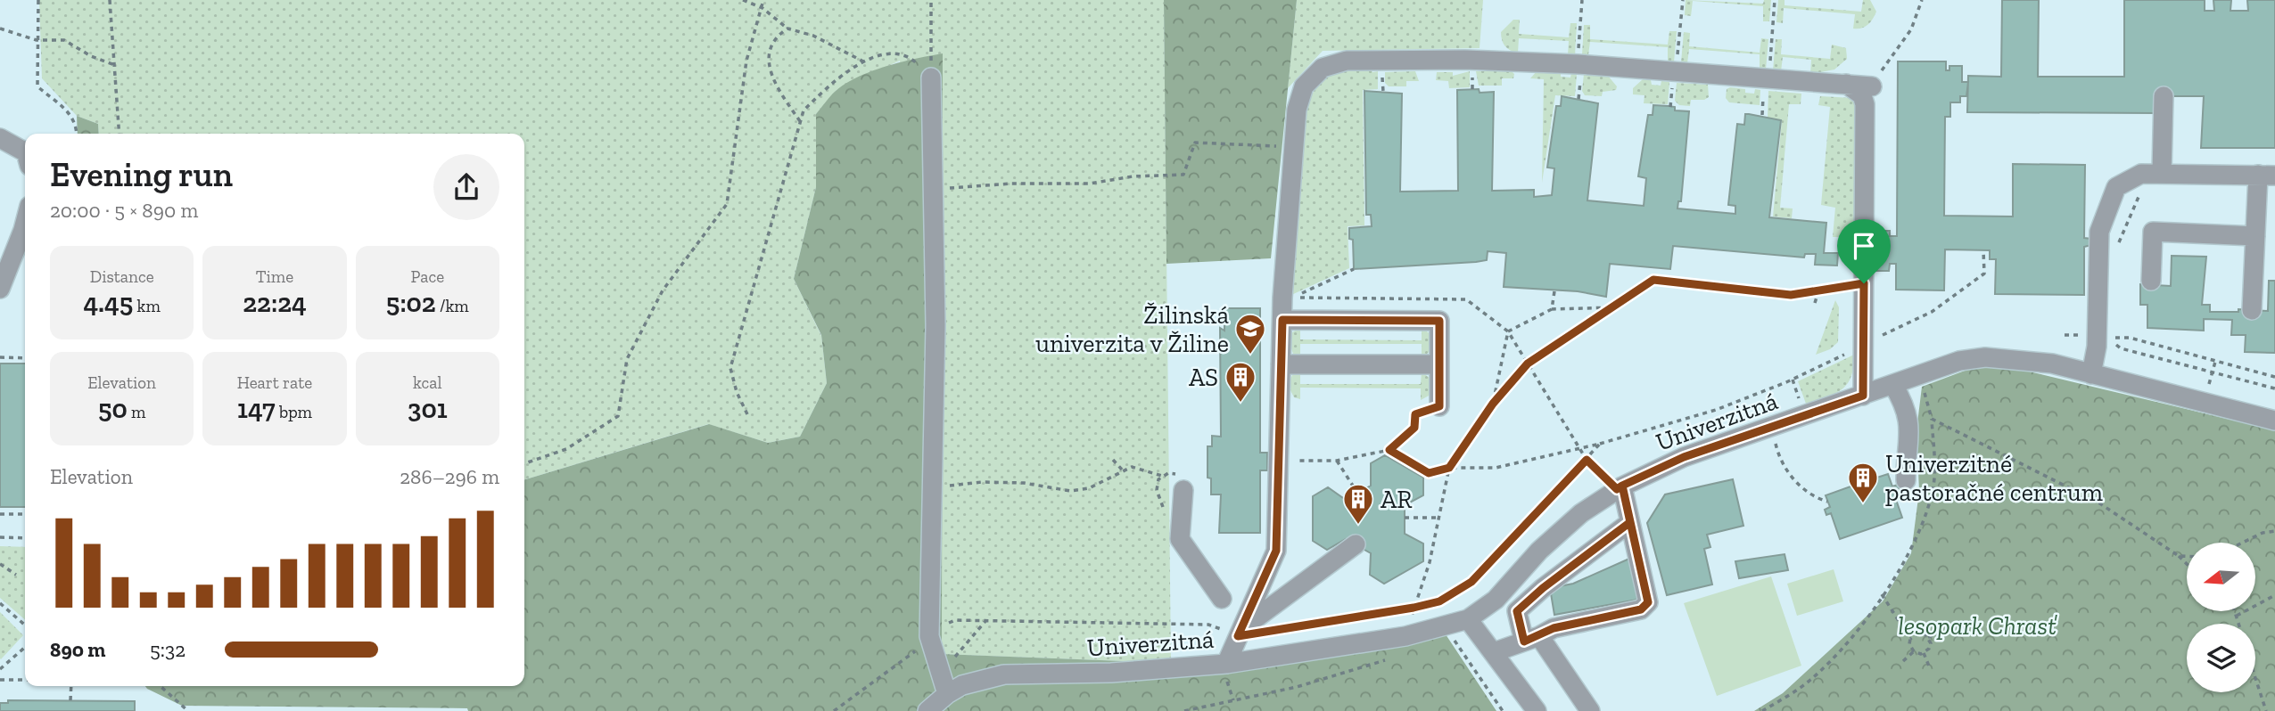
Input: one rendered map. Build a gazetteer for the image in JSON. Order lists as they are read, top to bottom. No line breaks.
{"streets":{"street":["Univerzitná"]},"parks":["lesopark Chrasť"],"places":{"school or university":["Žilinská univerzita v Žiline"],"building":["AS","Univerzitné pastoračné centrum","AR"]},"north":"left","page":{"heading":["Evening run","20:00 · 5 × 890 m"],"stats":[["Distance","4.45 km"],["Time","22:24"],["Pace","5:02 /km"],["Elevation","50 m"],["Heart rate","147 bpm"],["kcal","301"]],"chart":["Elevation","286–296 m"],"list":[{"name":"890 m","note":"5:32"}]}}
